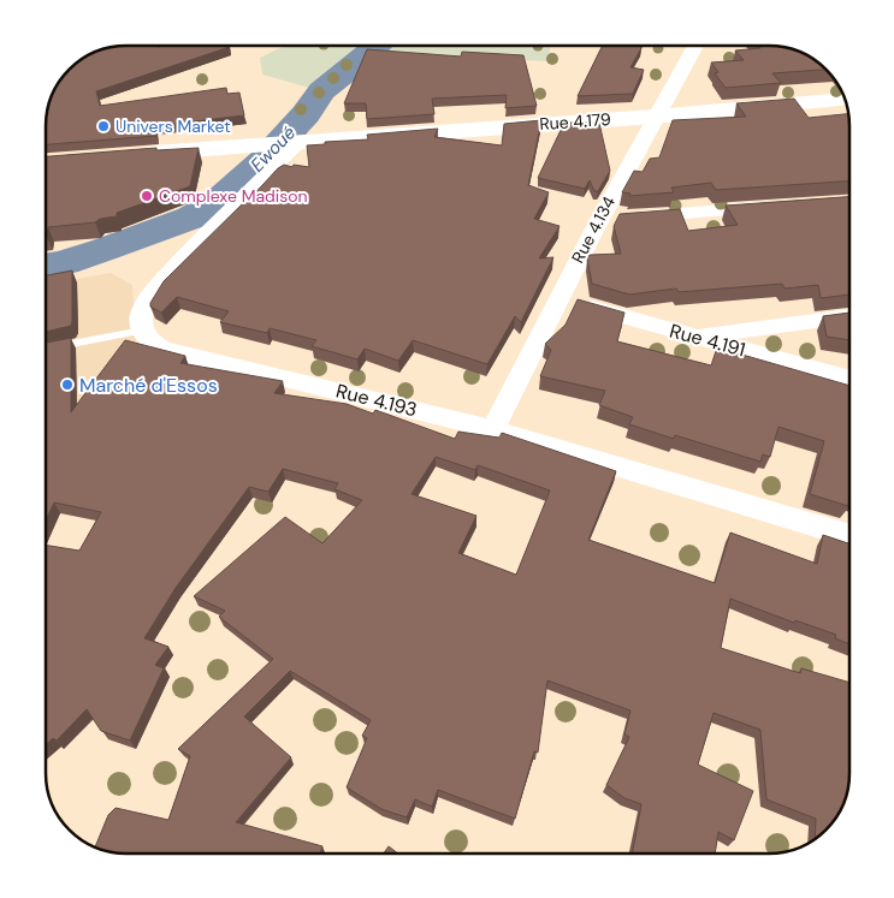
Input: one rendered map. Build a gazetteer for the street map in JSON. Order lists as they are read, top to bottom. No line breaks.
{"streets":{"street":["Rue 4.179","Rue 4.134","Rue 4.191","Rue 4.193"]},"crossings":[["Rue 4.179","Rue 4.134"],["Rue 4.134","Rue 4.191"],["Rue 4.134","Rue 4.193"]],"water":["Ewoué"],"places":["Univers Market","Complexe Madison","Marché d'Essos"]}
